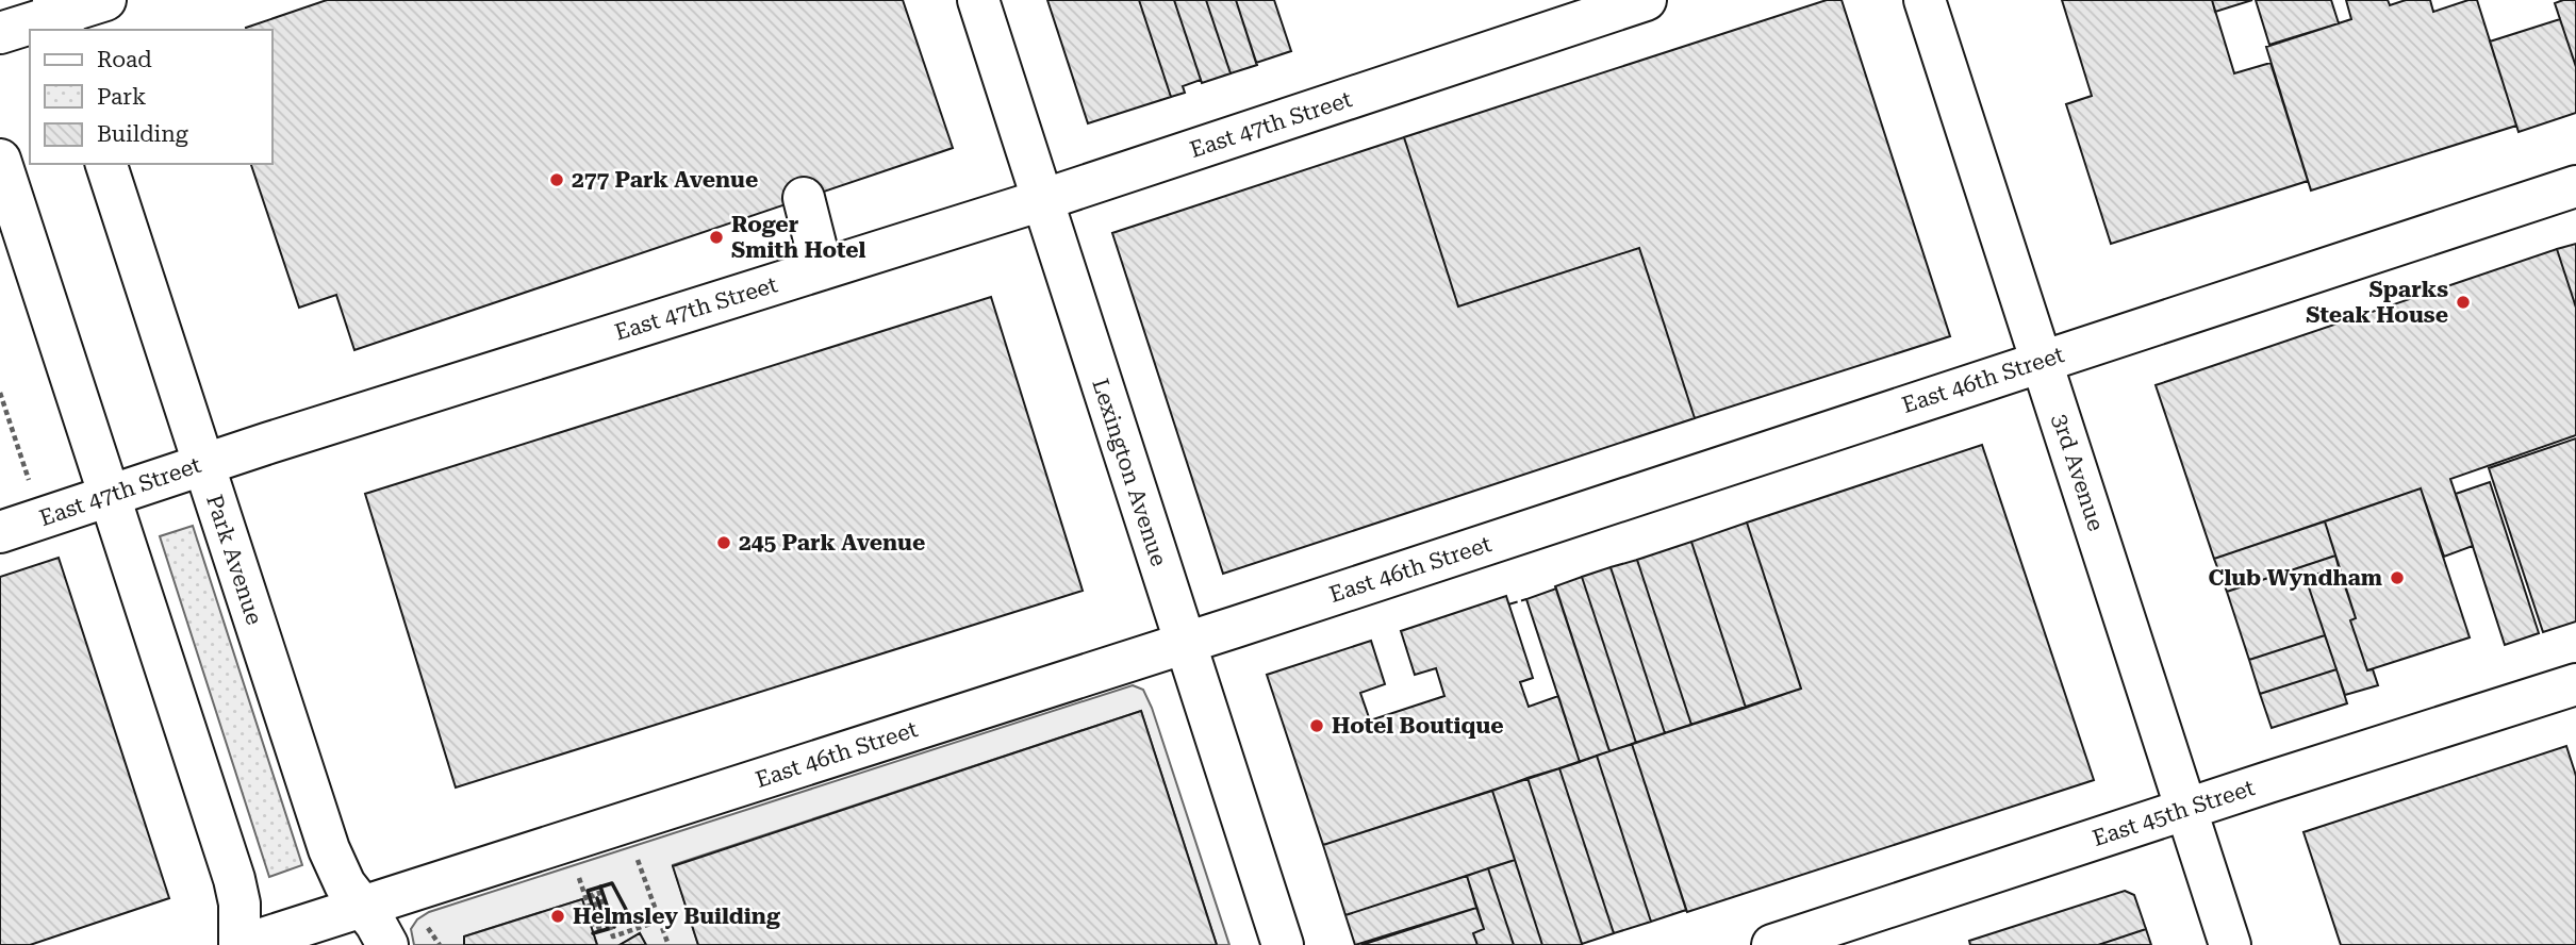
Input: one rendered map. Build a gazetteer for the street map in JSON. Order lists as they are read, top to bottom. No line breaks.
{"streets":{"main road":["East 47th Street","East 46th Street","Lexington Avenue","3rd Avenue","Park Avenue","East 45th Street"]},"crossings":[["East 47th Street","Lexington Avenue"],["East 47th Street","Park Avenue"],["East 46th Street","Lexington Avenue"],["East 46th Street","3rd Avenue"],["East 46th Street","Park Avenue"],["3rd Avenue","East 45th Street"]],"places":["277 Park Avenue","Roger Smith Hotel","Sparks Steak House","245 Park Avenue","Club Wyndham","Hotel Boutique","Helmsley Building"],"legend":["Road","Park","Building"]}
